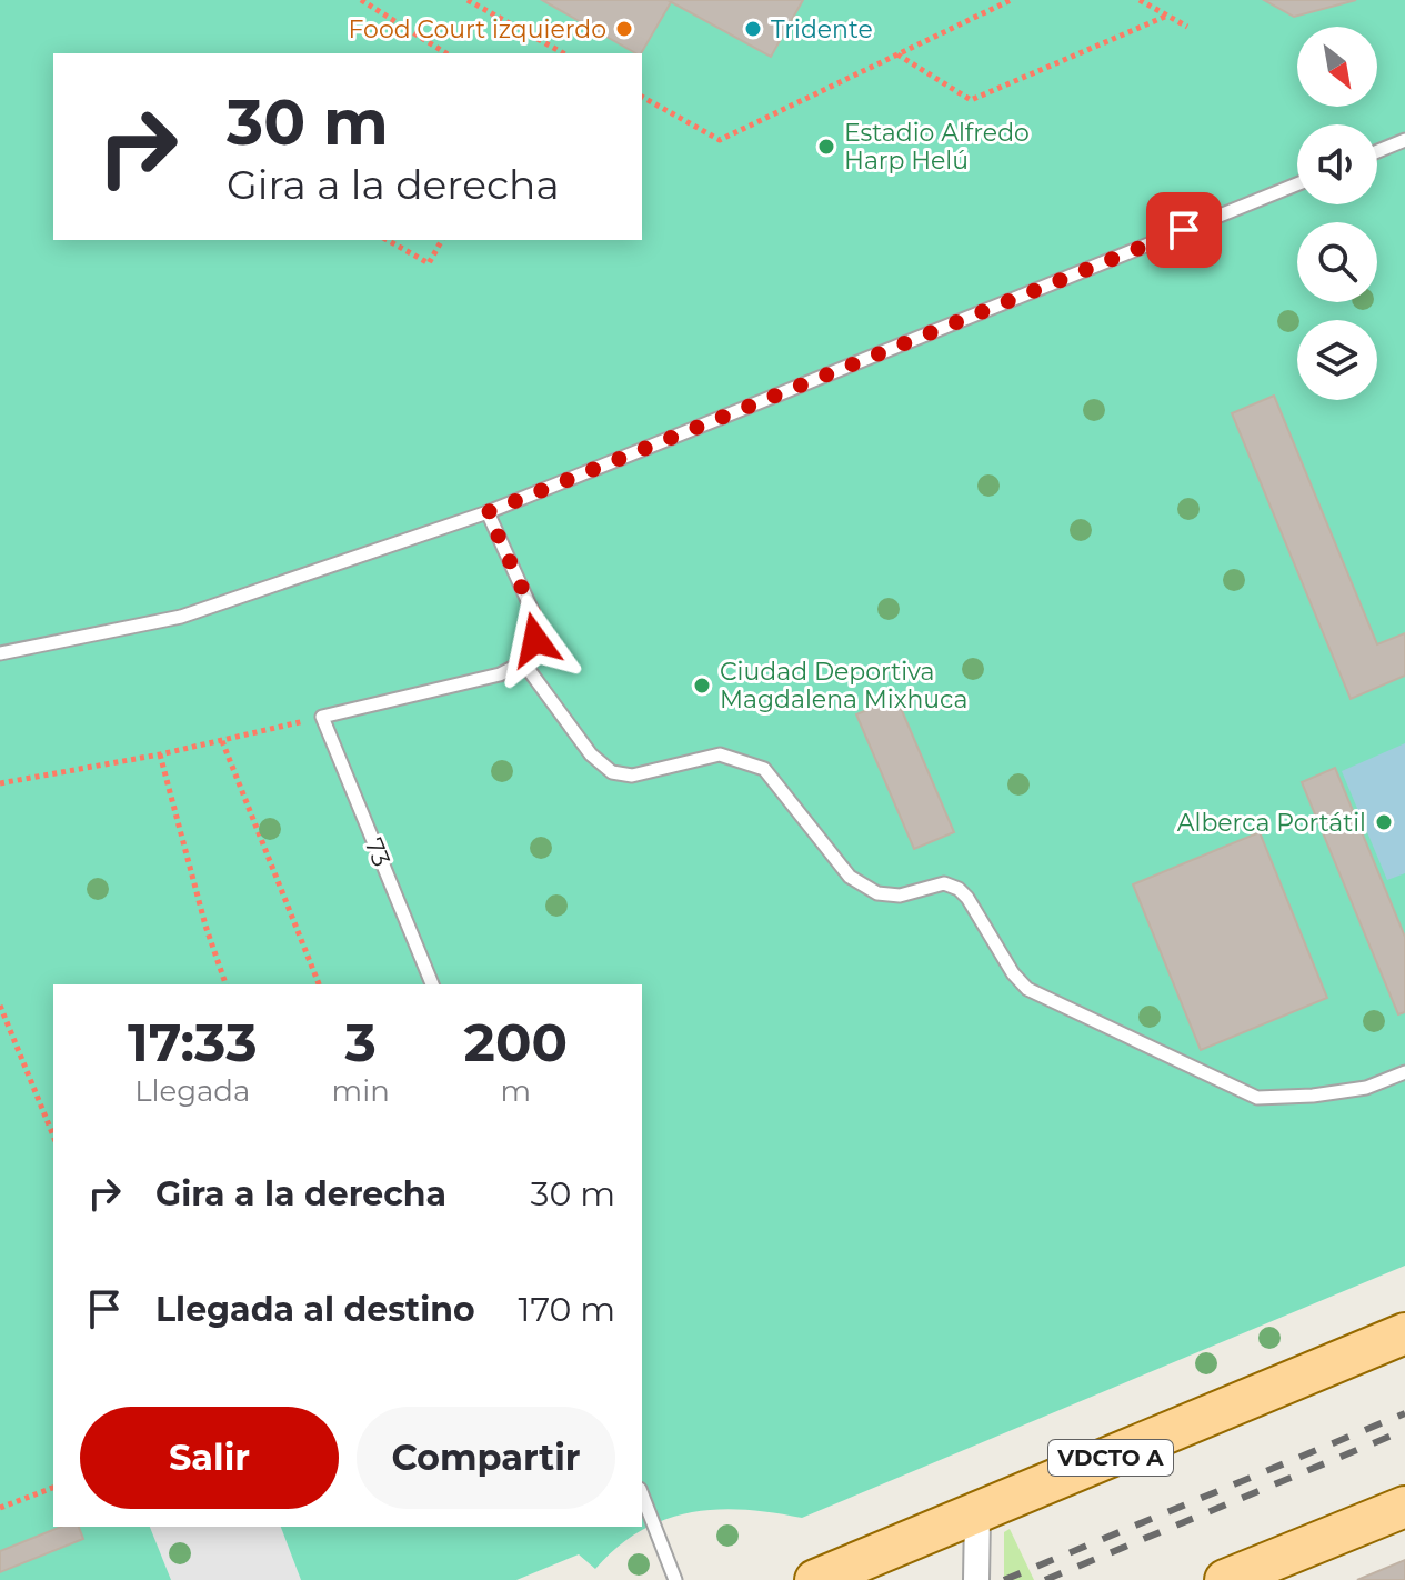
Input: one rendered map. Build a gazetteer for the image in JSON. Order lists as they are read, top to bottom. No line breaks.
{"streets":{"main road":["VDCTO A"],"lane":["73"]},"places":["Food Court izquierdo","Tridente","Estadio Alfredo Harp Helú","Ciudad Deportiva Magdalena Mixhuca","Alberca Portátil"],"north":"bottom right","page":{"turn":["30 m","Gira a la derecha"],"eta":["17:33","Llegada","3","min","200","m"],"list":[{"name":"Gira a la derecha","value":"30 m"},{"name":"Llegada al destino","value":"170 m"}],"buttons":["Salir","Compartir"]}}
